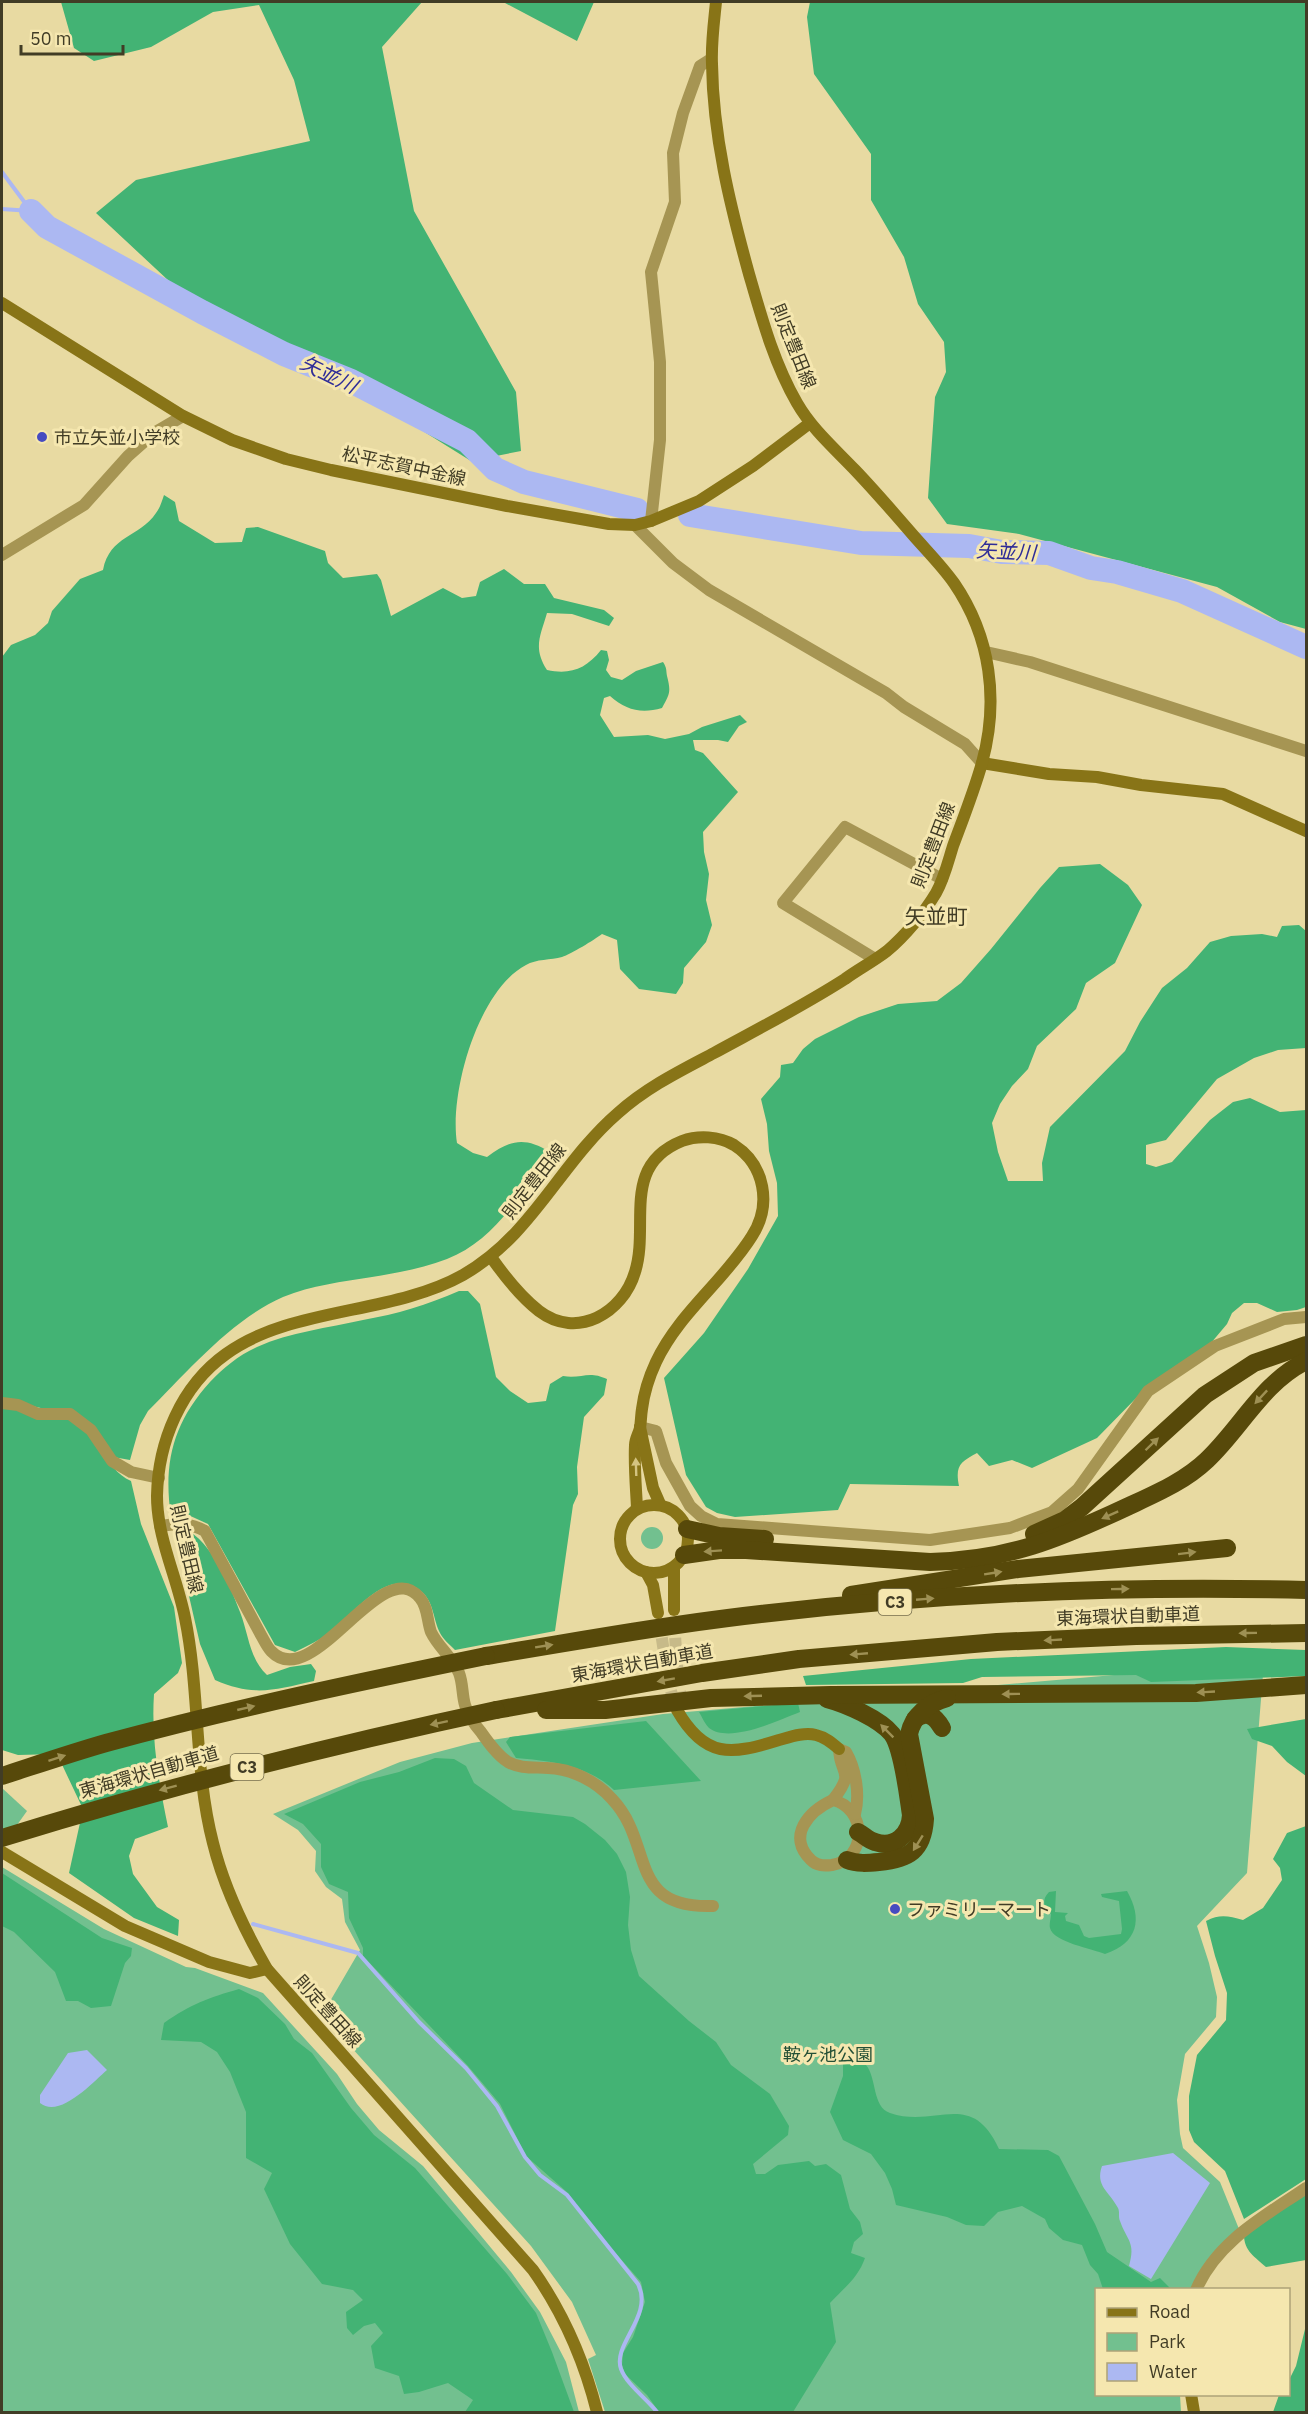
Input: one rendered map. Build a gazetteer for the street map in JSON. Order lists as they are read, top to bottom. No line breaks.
{"streets":{"highway":["C3","東海環状自動車道"],"main road":["則定豊田線","松平志賀中金線"]},"crossings":[["則定豊田線","松平志賀中金線"]],"districts":["矢並町"],"water":["矢並川"],"parks":["鞍ヶ池公園"],"places":["市立矢並小学校","ファミリーマート"],"legend":["Road","Park","Water"],"scale_bar":"50 m"}
